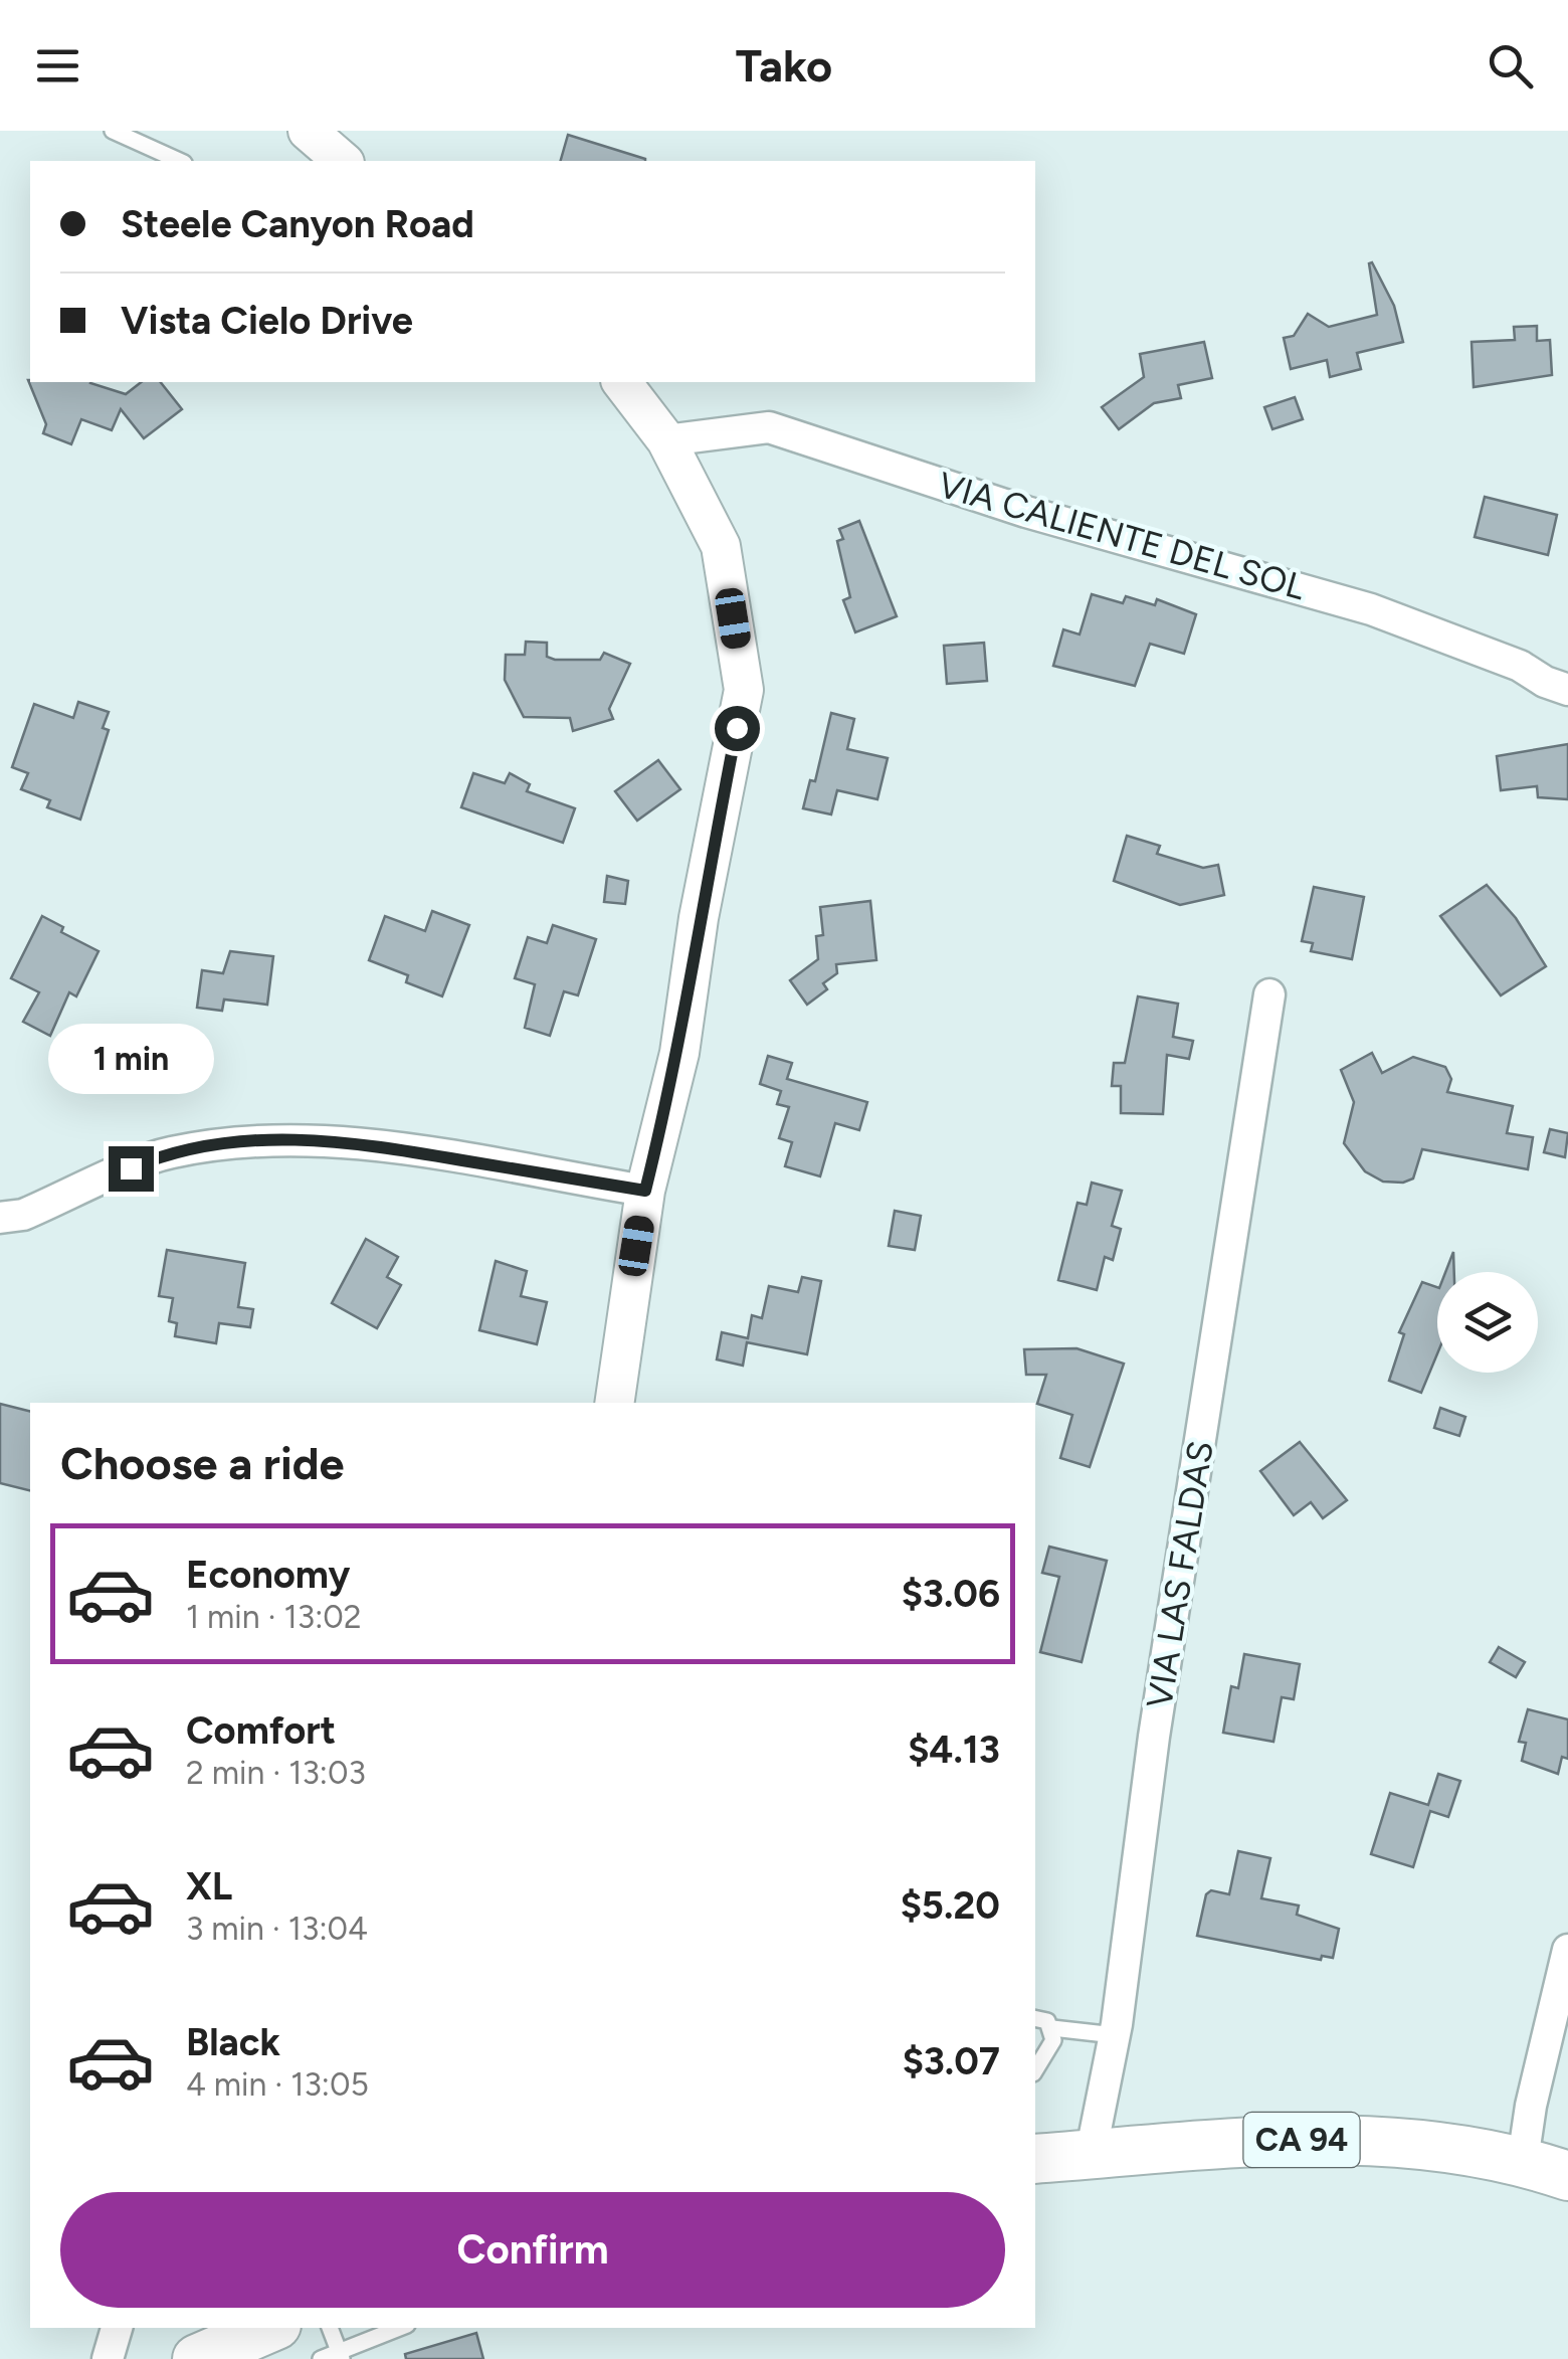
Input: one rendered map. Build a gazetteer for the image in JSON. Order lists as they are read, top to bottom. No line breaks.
{"streets":{"highway":["CA 94"],"street":["VIA CALIENTE DEL SOL","VIA LAS FALDAS"]},"crossings":[["VIA LAS FALDAS","CA 94"]],"page":{"header":"Tako","banner":["Steele Canyon Road","Vista Cielo Drive"],"bubble":"1 min","heading":"Choose a ride","list":[{"name":"Economy","note":"1 min · 13:02","value":"$3.06"},{"name":"Comfort","note":"2 min · 13:03","value":"$4.13"},{"name":"XL","note":"3 min · 13:04","value":"$5.20"},{"name":"Black","note":"4 min · 13:05","value":"$3.07"}],"buttons":"Confirm"}}
